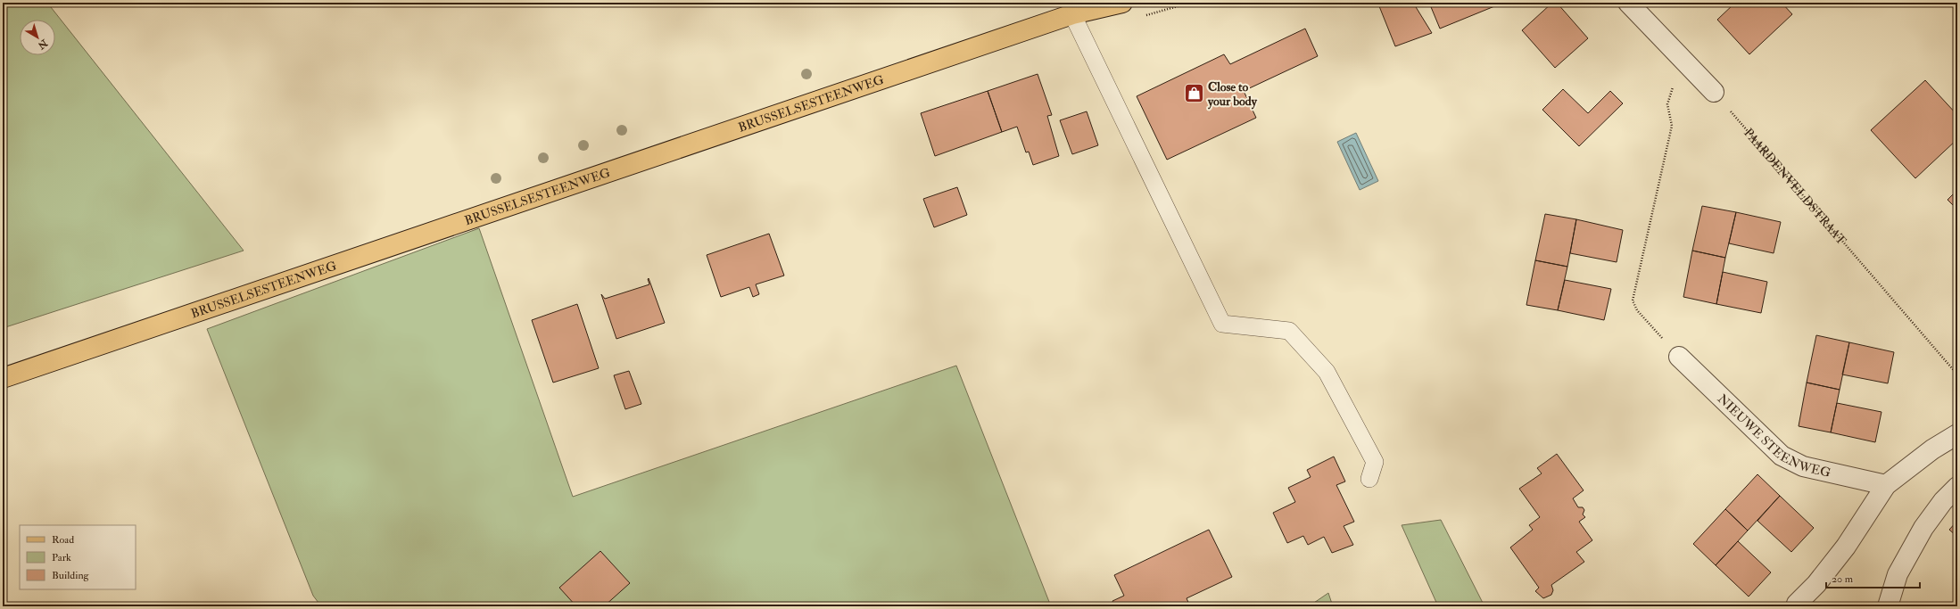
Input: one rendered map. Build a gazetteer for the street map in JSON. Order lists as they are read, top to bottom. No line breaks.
{"streets":{"main road":["BRUSSELSESTEENWEG"],"street":["NIEUWE STEENWEG"],"path":["PAARDENVELDSTRAAT"]},"places":{"shop":["Close to your body"]},"legend":["Road","Park","Building"],"scale_bar":"20 m","north":"bottom right"}
